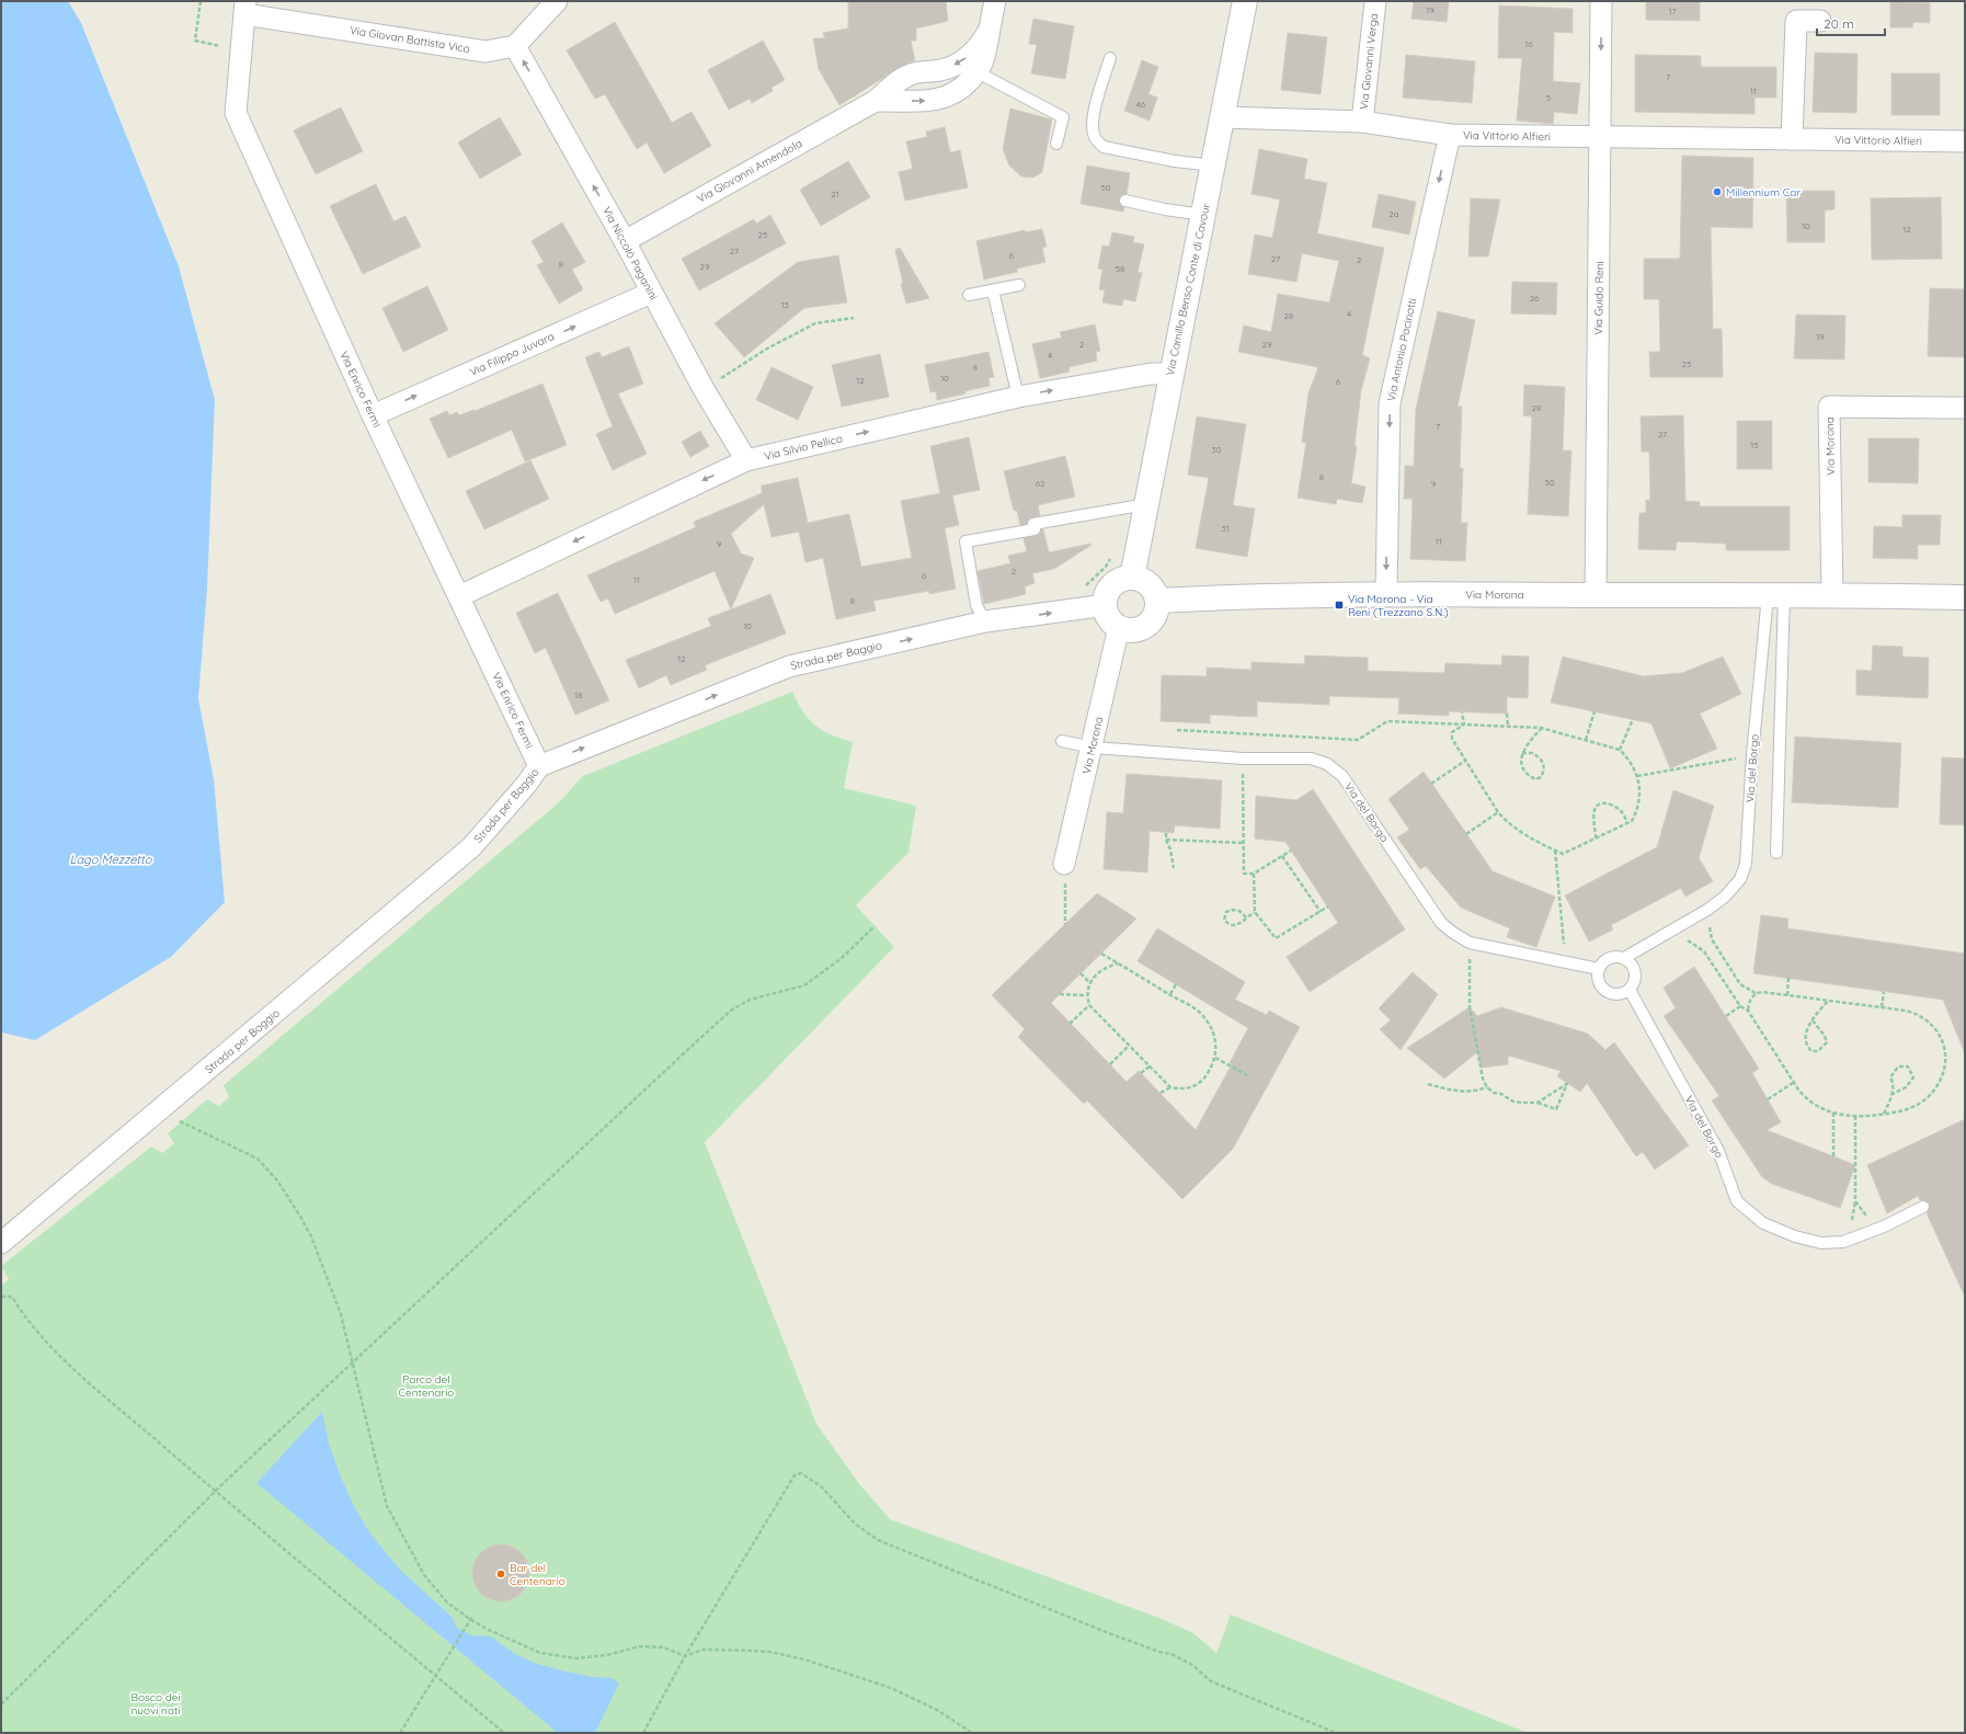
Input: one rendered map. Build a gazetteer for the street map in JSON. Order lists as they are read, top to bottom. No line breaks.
{"streets":{"main road":["Via Camillo Benso Conte di Cavour","Via Morona"],"street":["Via Giovan Battista Vico","Via Giovanni Verga","Via Vittorio Alfieri","Via Giovanni Amendola","Via Niccolò Paganini","Via Guido Reni","Via Antonio Pacinotti","Via Filippo Juvara","Via Enrico Fermi","Via Silvio Pellico","Strada per Baggio"],"lane":["Via del Borgo"]},"crossings":[["Via Giovan Battista Vico","Via Niccolò Paganini"],["Via Giovan Battista Vico","Via Enrico Fermi"],["Via Giovanni Verga","Via Vittorio Alfieri"],["Via Vittorio Alfieri","Via Camillo Benso Conte di Cavour"],["Via Vittorio Alfieri","Via Guido Reni"],["Via Vittorio Alfieri","Via Antonio Pacinotti"],["Via Giovanni Amendola","Via Niccolò Paganini"],["Via Niccolò Paganini","Via Filippo Juvara"],["Via Niccolò Paganini","Via Silvio Pellico"],["Via Camillo Benso Conte di Cavour","Via Morona"],["Via Camillo Benso Conte di Cavour","Via Silvio Pellico"],["Via Camillo Benso Conte di Cavour","Strada per Baggio"],["Via Guido Reni","Via Morona"],["Via Antonio Pacinotti","Via Morona"],["Via Filippo Juvara","Via Enrico Fermi"],["Via Enrico Fermi","Via Silvio Pellico"],["Via Enrico Fermi","Strada per Baggio"],["Via Morona","Strada per Baggio"],["Via Morona","Via del Borgo"]],"one_way":["Via Niccolò Paganini","Via Antonio Pacinotti","Via Filippo Juvara","Strada per Baggio"],"water":["Lago Mezzetto"],"parks":["Parco del Centenario","Bosco dei nuovi nati"],"places":{"other":["Millennium Car","Bar del Centenario"],"transit":["Via Morona - Via Reni (Trezzano S.N.)"]},"house_numbers":["19","17","16","7","11","5","46","50","21","2a","10","12","25","27","6","27","2","8","29","58","26","13","4","28","19","2","29","4","25","8","10","12","6","28","7","27","15","30","8","30","62","9","31","11","9","2","6","11","8","10","12","18"],"scale_bar":"20 m"}
